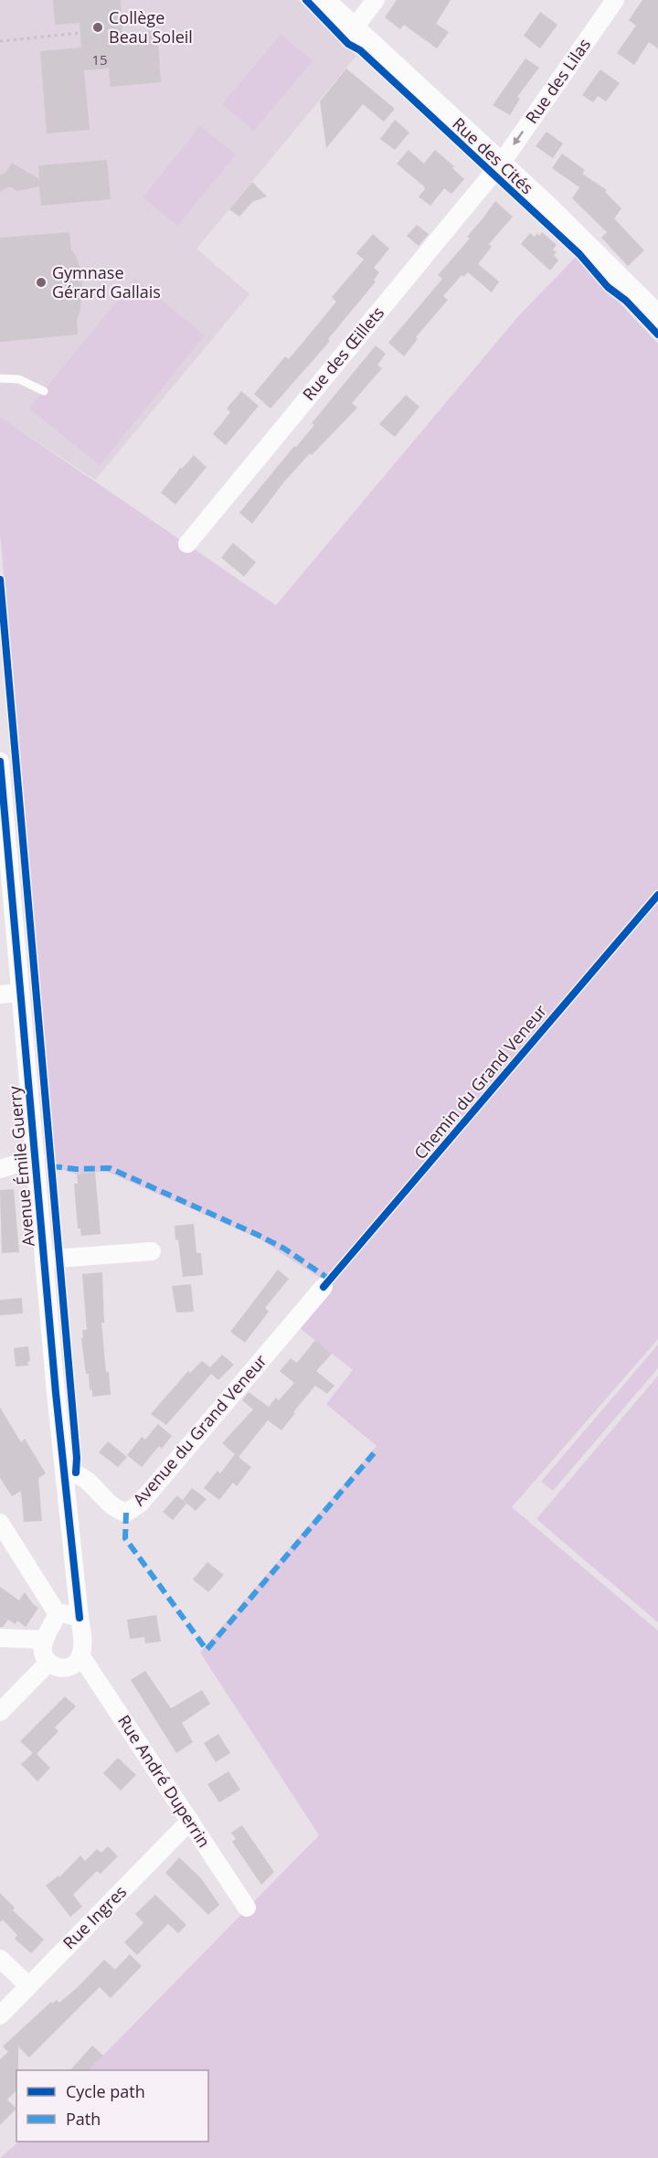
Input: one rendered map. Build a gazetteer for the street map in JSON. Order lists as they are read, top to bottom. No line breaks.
{"streets":{"street":["Rue des Lilas","Rue des Cités","Rue des Œillets","Avenue Émile Guerry","Avenue du Grand Veneur","Rue André Duperrin","Rue Ingres"],"cycle path":["Chemin du Grand Veneur"]},"crossings":[["Rue des Lilas","Rue des Cités"],["Rue des Lilas","Rue des Œillets"],["Rue des Cités","Rue des Œillets"],["Avenue Émile Guerry","Avenue du Grand Veneur"],["Avenue Émile Guerry","Rue André Duperrin"],["Rue André Duperrin","Rue Ingres"]],"one_way":["Rue des Lilas"],"places":["Collège Beau Soleil","Gymnase Gérard Gallais"],"house_numbers":["15"],"legend":["Cycle path","Path"]}
